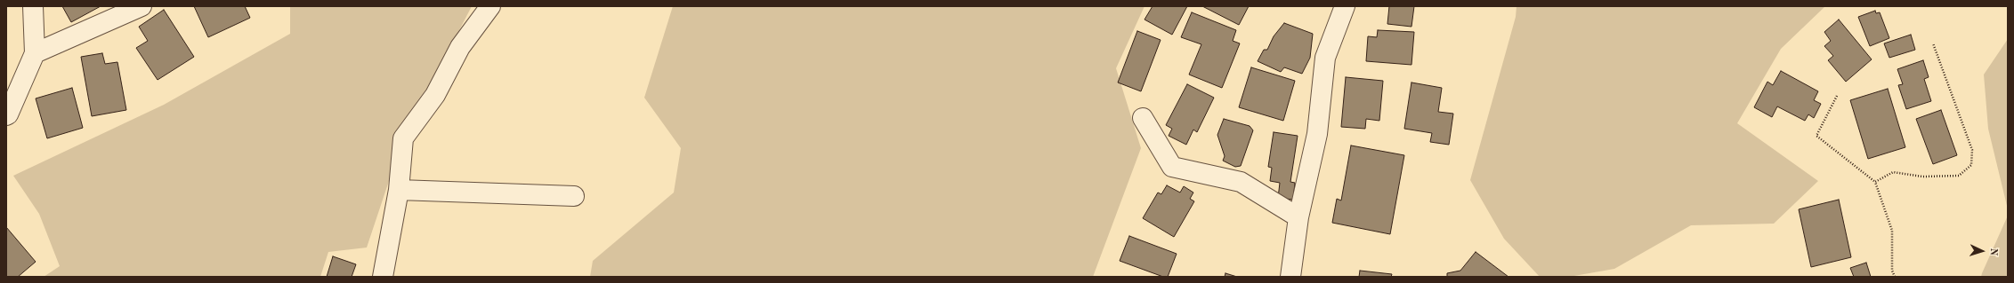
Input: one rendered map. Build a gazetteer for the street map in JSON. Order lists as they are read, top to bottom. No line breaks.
{"north":"right"}
